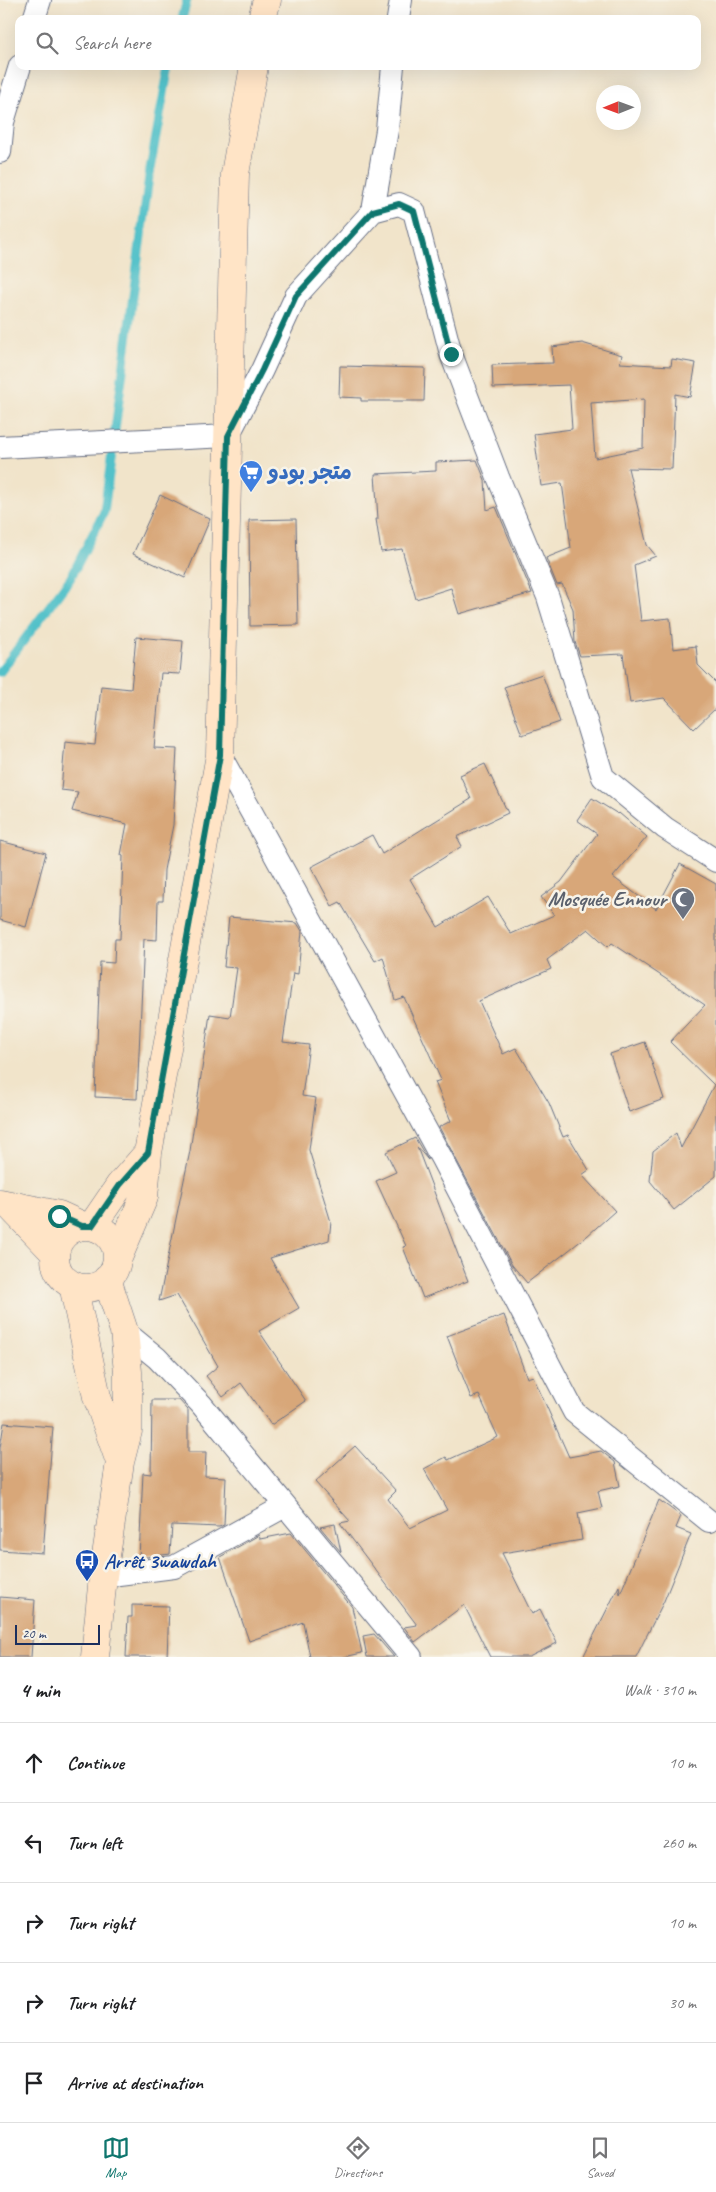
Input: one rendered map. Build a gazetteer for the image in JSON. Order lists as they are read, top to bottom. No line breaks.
{"places":{"supermarket":["متجر بودو"],"mosque":["Mosquée Ennour"],"bus stop":["Arrêt 3wawdah"]},"scale_bar":"20 m","north":"left","page":{"search":"Search here","scale":"20 m","heading":["4 min","Walk · 310 m"],"list":[["Continue","10 m"],["Turn left","260 m"],["Turn right","10 m"],["Turn right","30 m"],"Arrive at destination"],"nav":["Map","Directions","Saved"]}}
